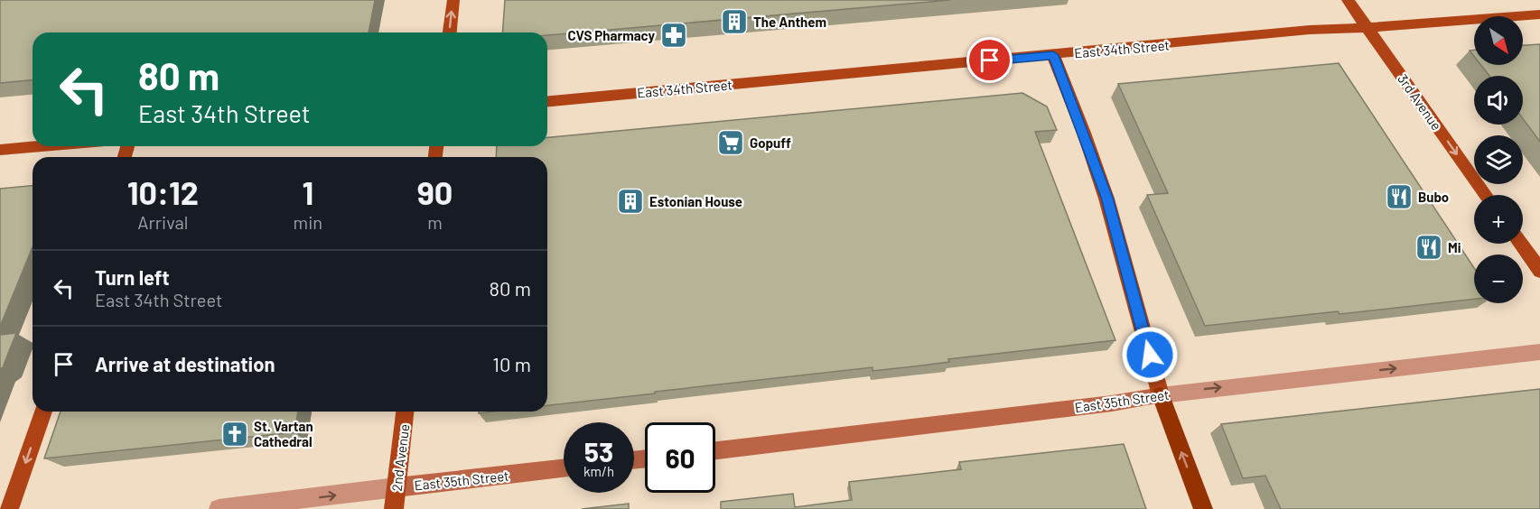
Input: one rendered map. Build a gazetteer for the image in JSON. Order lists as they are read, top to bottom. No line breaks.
{"streets":{"main road":["East 34th Street","3rd Avenue","East 35th Street","2nd Avenue"]},"crossings":[["East 34th Street","3rd Avenue"],["East 35th Street","2nd Avenue"]],"one_way":["3rd Avenue","East 35th Street"],"places":{"building":["The Anthem","Estonian House"],"pharmacy":["CVS Pharmacy"],"supermarket":["Gopuff"],"restaurant":["Bubo","Mi"],"church":["St. Vartan Cathedral"]},"north":"bottom right","page":{"map_buttons":["+","−"],"turn":["80 m","East 34th Street"],"eta":["10:12","Arrival","1","min","90","m"],"list":[{"name":"Turn left","note":"East 34th Street","value":"80 m"},{"name":"Arrive at destination","value":"10 m"}],"speed":"53 km/h","limit":"60"}}
